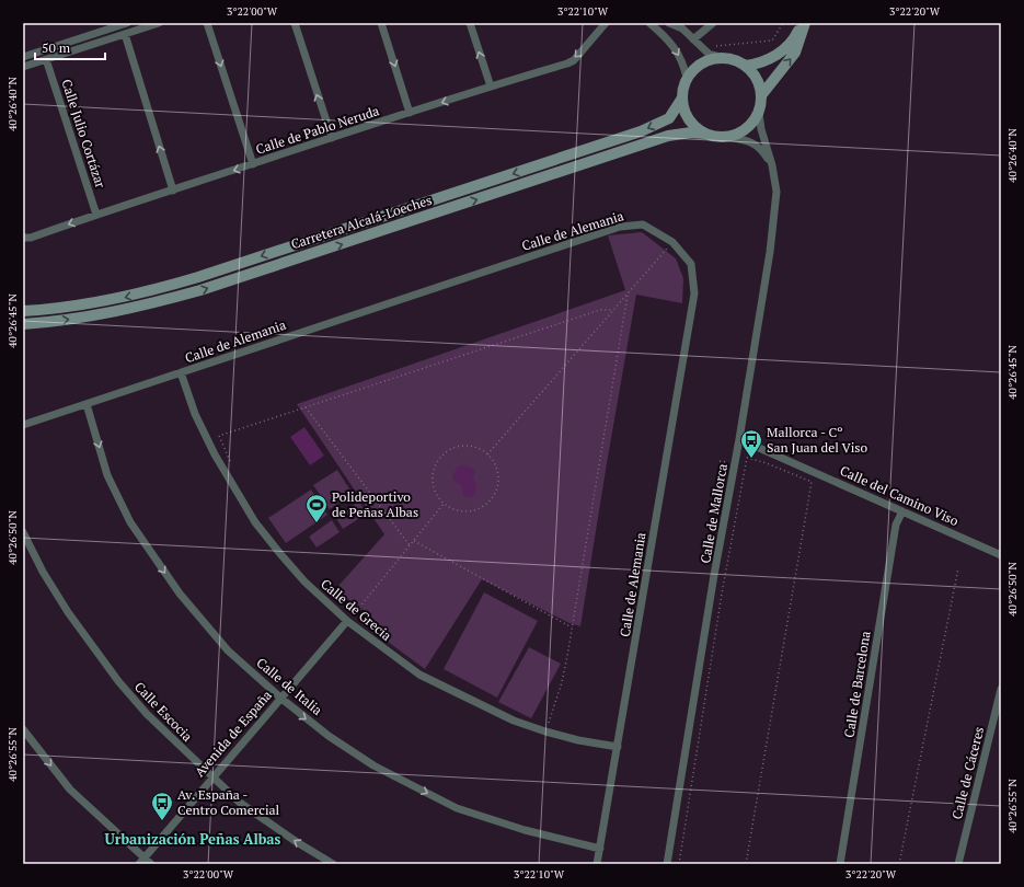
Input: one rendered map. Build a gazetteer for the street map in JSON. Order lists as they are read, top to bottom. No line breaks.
{"streets":{"main road":["Carretera Alcalá-Loeches"],"street":["Calle de Pablo Neruda","Calle Julio Cortázar","Calle de Alemania","Calle del Camino Viso","Calle de Mallorca","Calle de Grecia","Calle de Barcelona","Calle de Italia","Calle Escocia","Avenida de España","Calle de Cáceres"]},"crossings":[["Calle de Pablo Neruda","Calle Julio Cortázar"],["Carretera Alcalá-Loeches","Calle de Mallorca"],["Calle de Alemania","Calle de Grecia"],["Calle de Alemania","Calle de Italia"],["Calle del Camino Viso","Calle de Mallorca"],["Calle del Camino Viso","Calle de Barcelona"],["Calle de Grecia","Avenida de España"],["Calle de Italia","Avenida de España"],["Calle Escocia","Avenida de España"]],"one_way":["Calle de Pablo Neruda","Calle de Italia"],"districts":["Urbanización Peñas Albas"],"places":{"bus stop":["Mallorca - Cº San Juan del Viso","Av. España - Centro Comercial"],"sports":["Polideportivo de Peñas Albas"]},"scale_bar":"50 m","coordinates":["3°22'00\"W","3°22'10\"W","3°22'20\"W","40°26'40\"N","40°26'45\"N","40°26'50\"N","40°26'55\"N"]}
